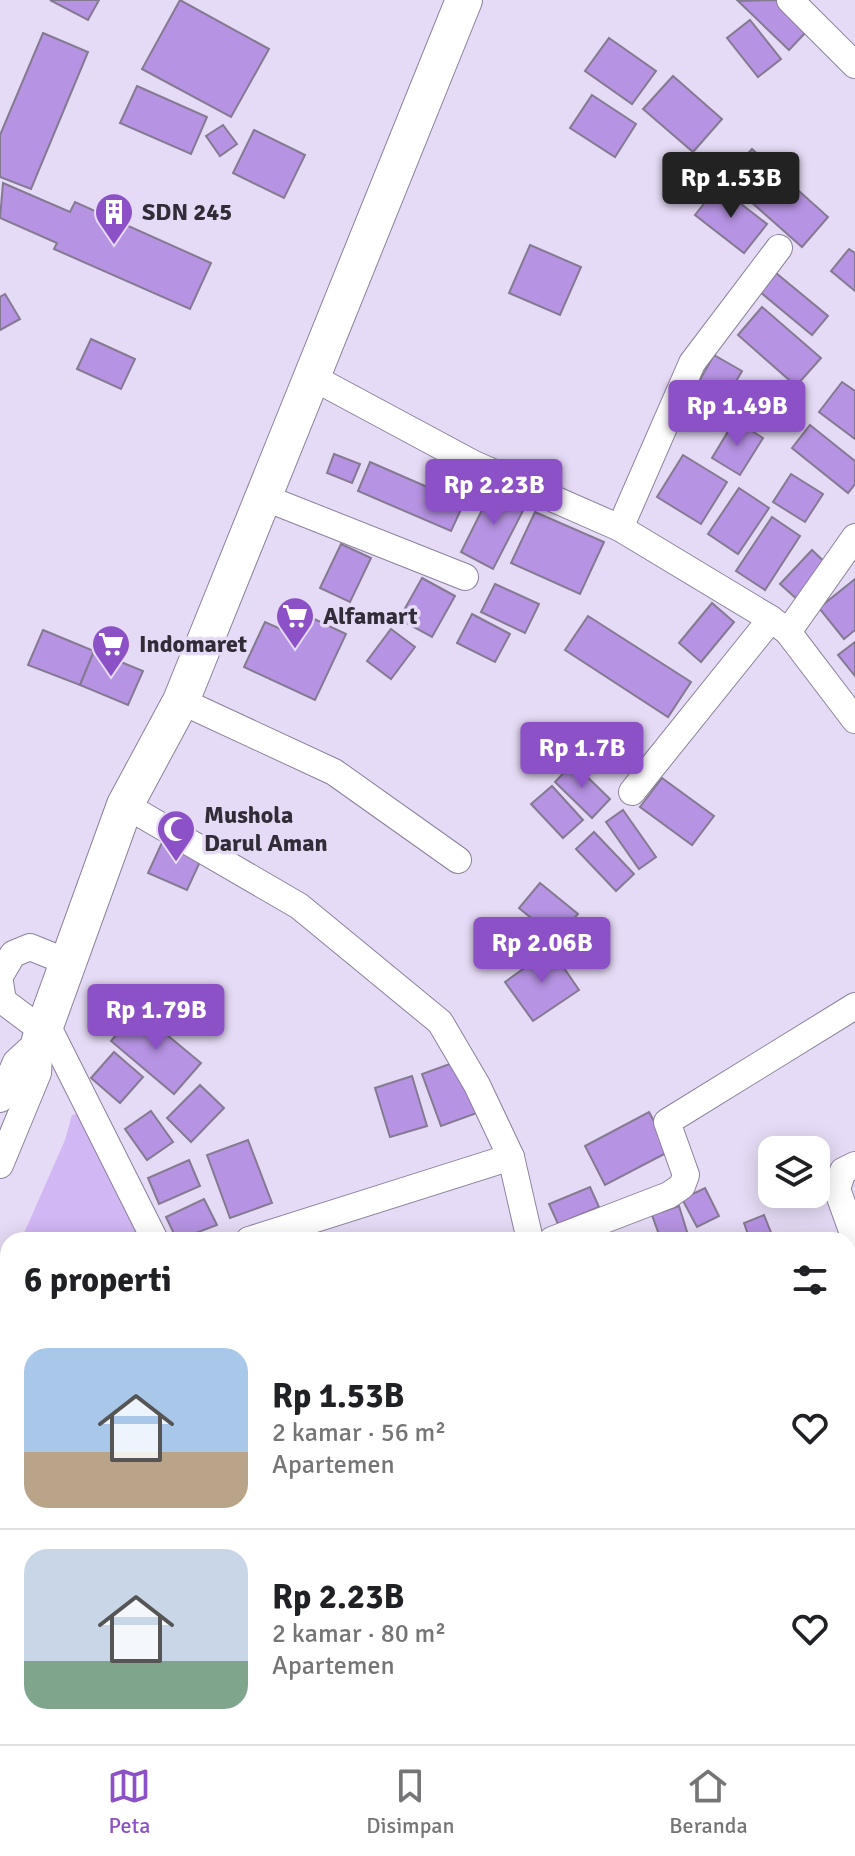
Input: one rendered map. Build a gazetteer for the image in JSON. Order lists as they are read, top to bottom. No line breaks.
{"places":{"building":["SDN 245"],"supermarket":["Alfamart","Indomaret"],"mosque":["Mushola Darul Aman"]},"page":{"price":["Rp 1.53B","Rp 1.49B","Rp 2.23B","Rp 1.7B","Rp 2.06B","Rp 1.79B"],"heading":"6 properti","list":[{"name":"Rp 1.53B","note":"2 kamar · 56 m² · Apartemen"},{"name":"Rp 2.23B","note":"2 kamar · 80 m² · Apartemen"}],"tabs":["Peta","Disimpan","Beranda"]}}
